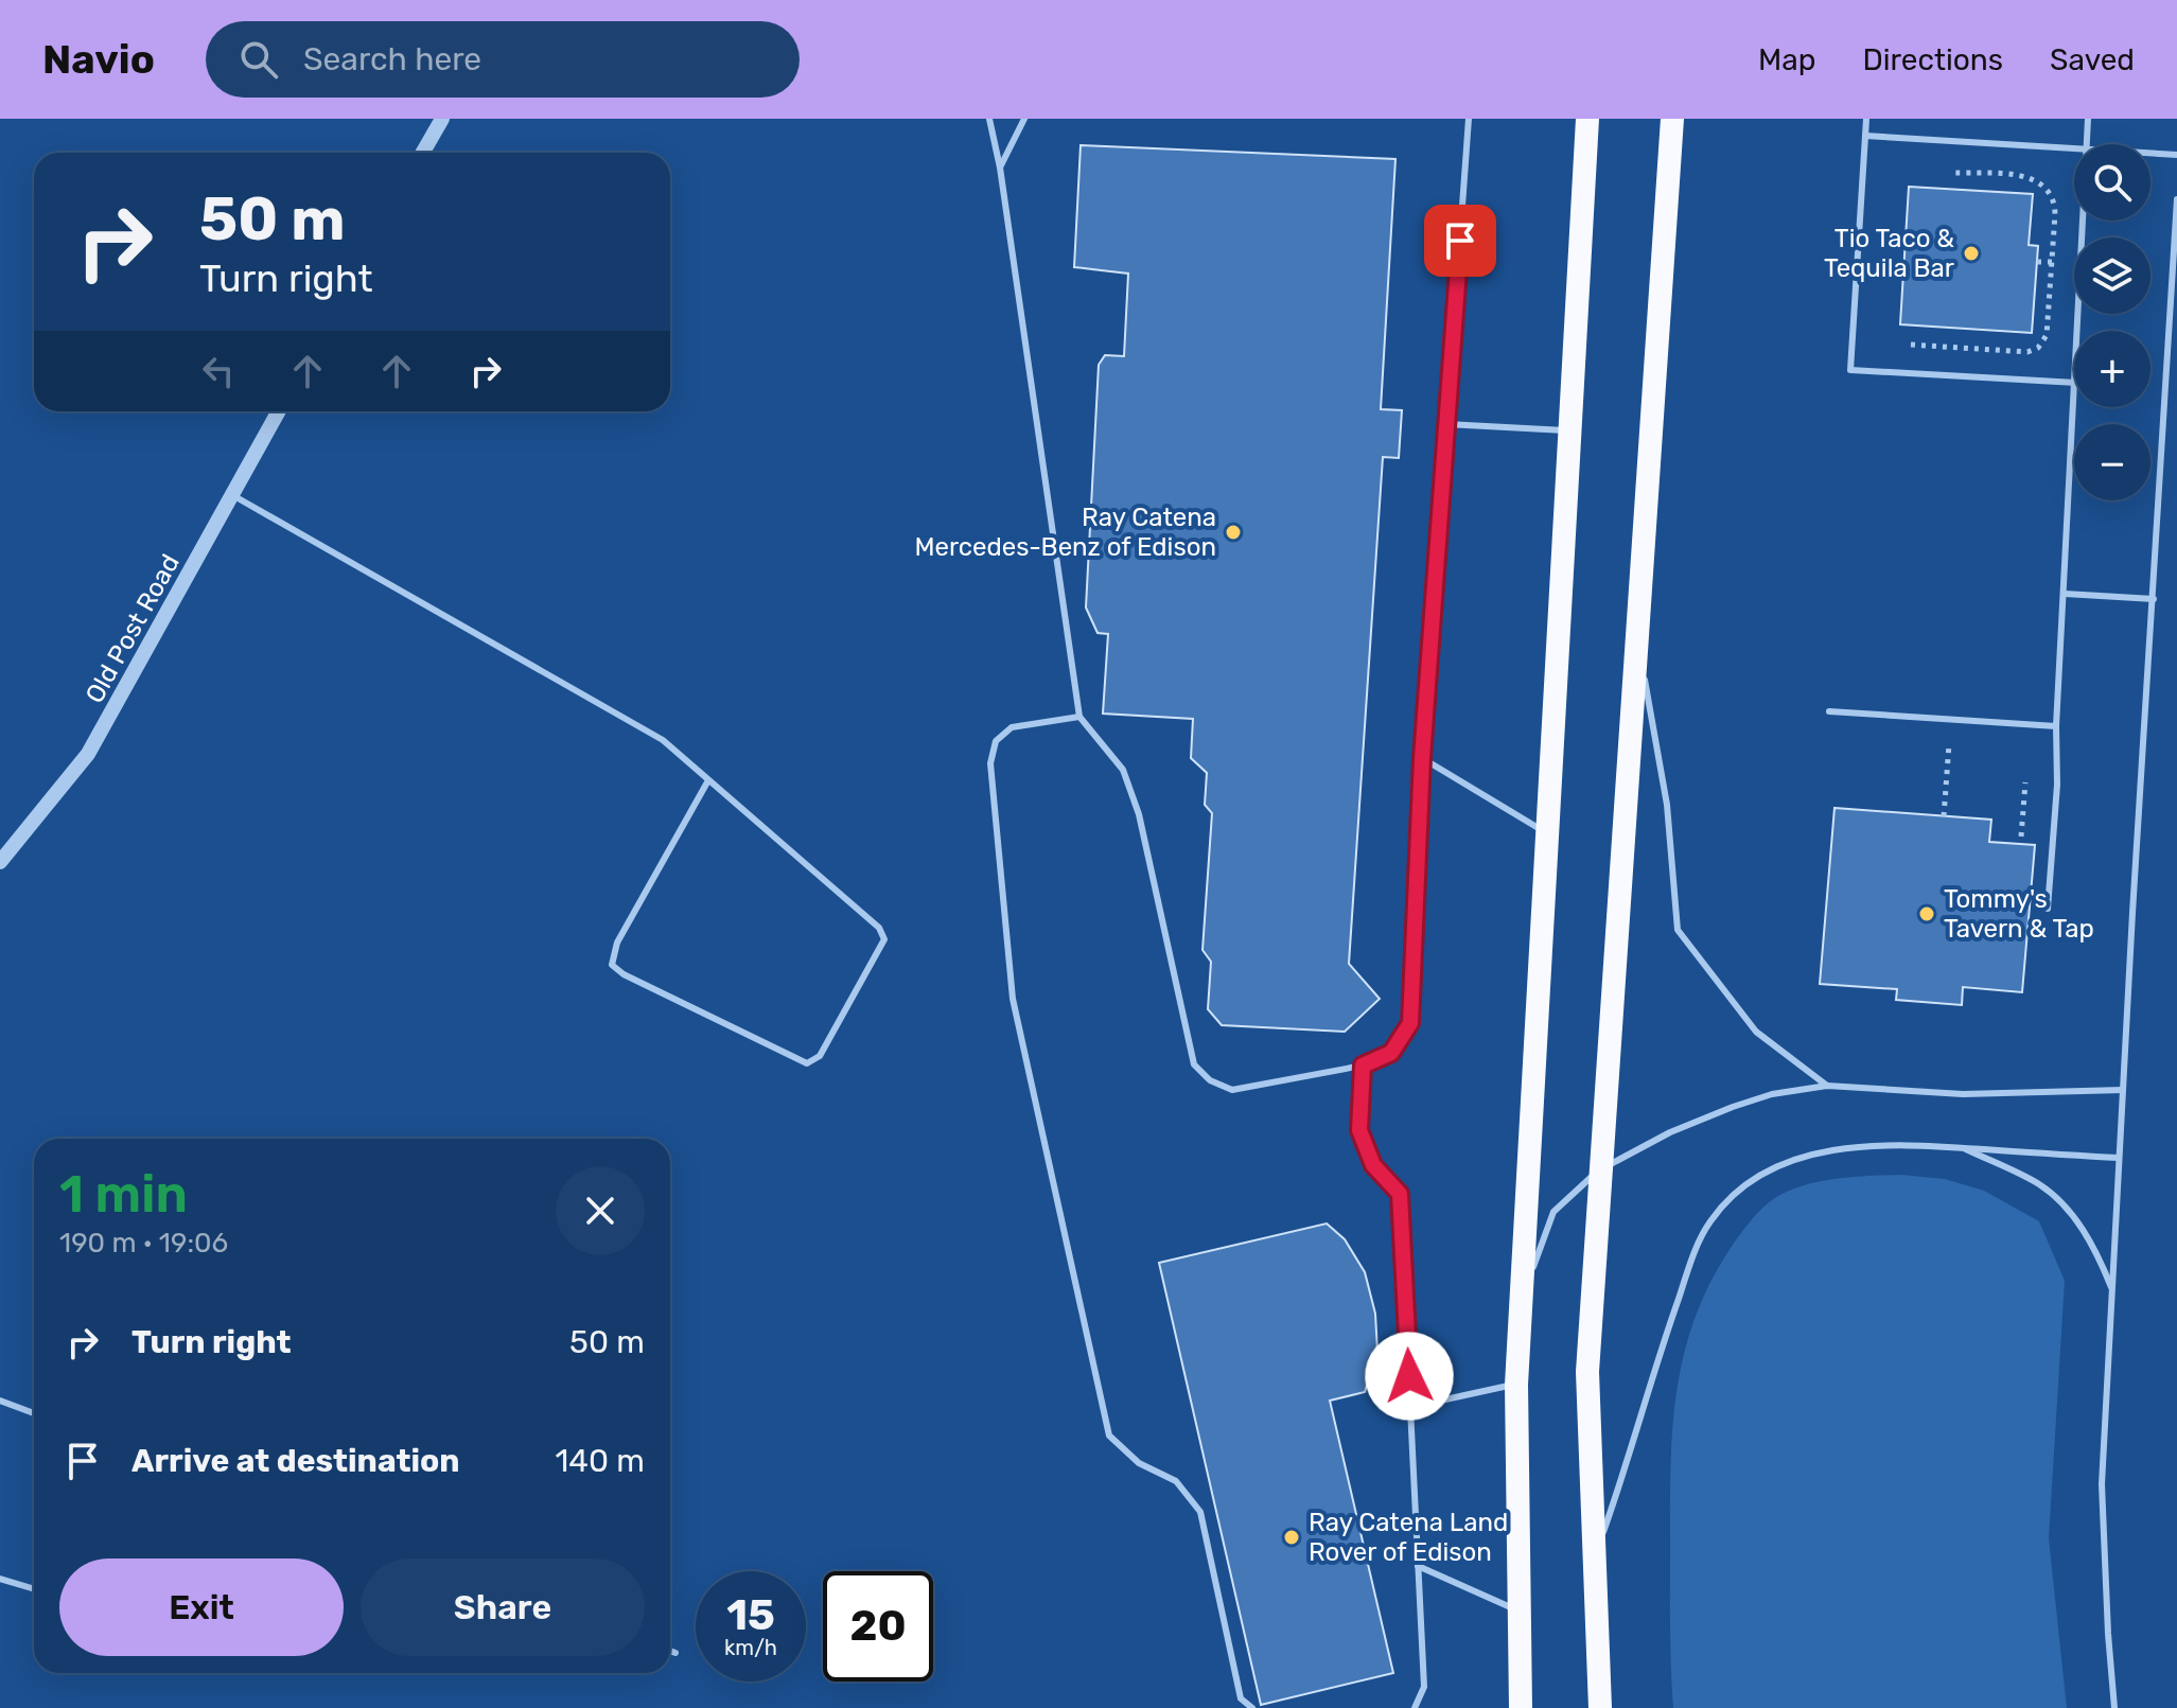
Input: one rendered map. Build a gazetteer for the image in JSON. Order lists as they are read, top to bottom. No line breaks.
{"streets":{"street":["Old Post Road"]},"places":["Tio Taco & Tequila Bar","Ray Catena Mercedes-Benz of Edison","Tommy's Tavern & Tap","Ray Catena Land Rover of Edison"],"page":{"header":"Navio","search":"Search here","nav":["Map","Directions","Saved"],"map_buttons":["+","−"],"turn":["50 m","Turn right"],"heading":["1 min","190 m · 19:06"],"list":[{"name":"Turn right","value":"50 m"},{"name":"Arrive at destination","value":"140 m"}],"buttons":["Exit","Share"],"speed":"15 km/h","limit":"20"}}
